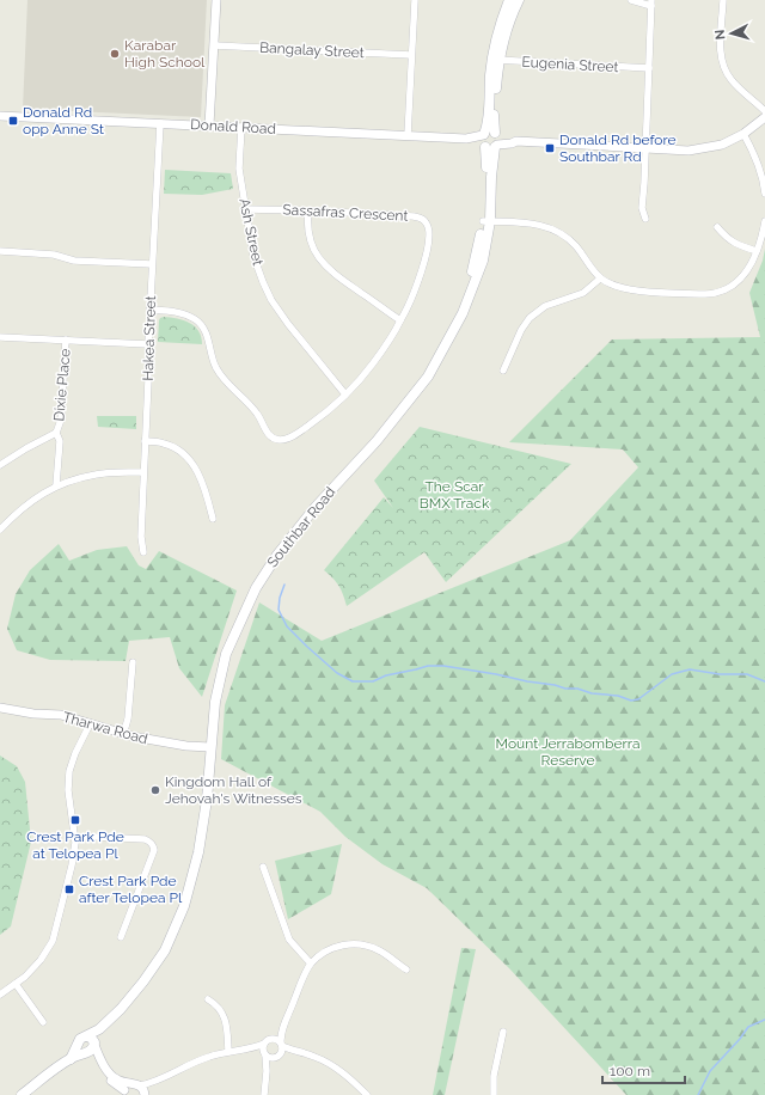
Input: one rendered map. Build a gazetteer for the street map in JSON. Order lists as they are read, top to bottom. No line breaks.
{"streets":{"main road":["Southbar Road"],"street":["Bangalay Street","Eugenia Street","Donald Road","Sassafras Crescent","Ash Street","Hakea Street","Dixie Place","Tharwa Road"]},"crossings":[["Eugenia Street","Southbar Road"],["Donald Road","Ash Street"],["Donald Road","Hakea Street"],["Donald Road","Southbar Road"],["Sassafras Crescent","Ash Street"],["Sassafras Crescent","Hakea Street"],["Southbar Road","Tharwa Road"]],"parks":["The Scar BMX Track","Mount Jerrabomberra Reserve"],"places":{"other":["Karabar High School","Kingdom Hall of Jehovah's Witnesses"],"transit":["Donald Rd opp Anne St","Donald Rd before Southbar Rd","Crest Park Pde at Telopea Pl","Crest Park Pde after Telopea Pl"]},"scale_bar":"100 m","north":"left"}
